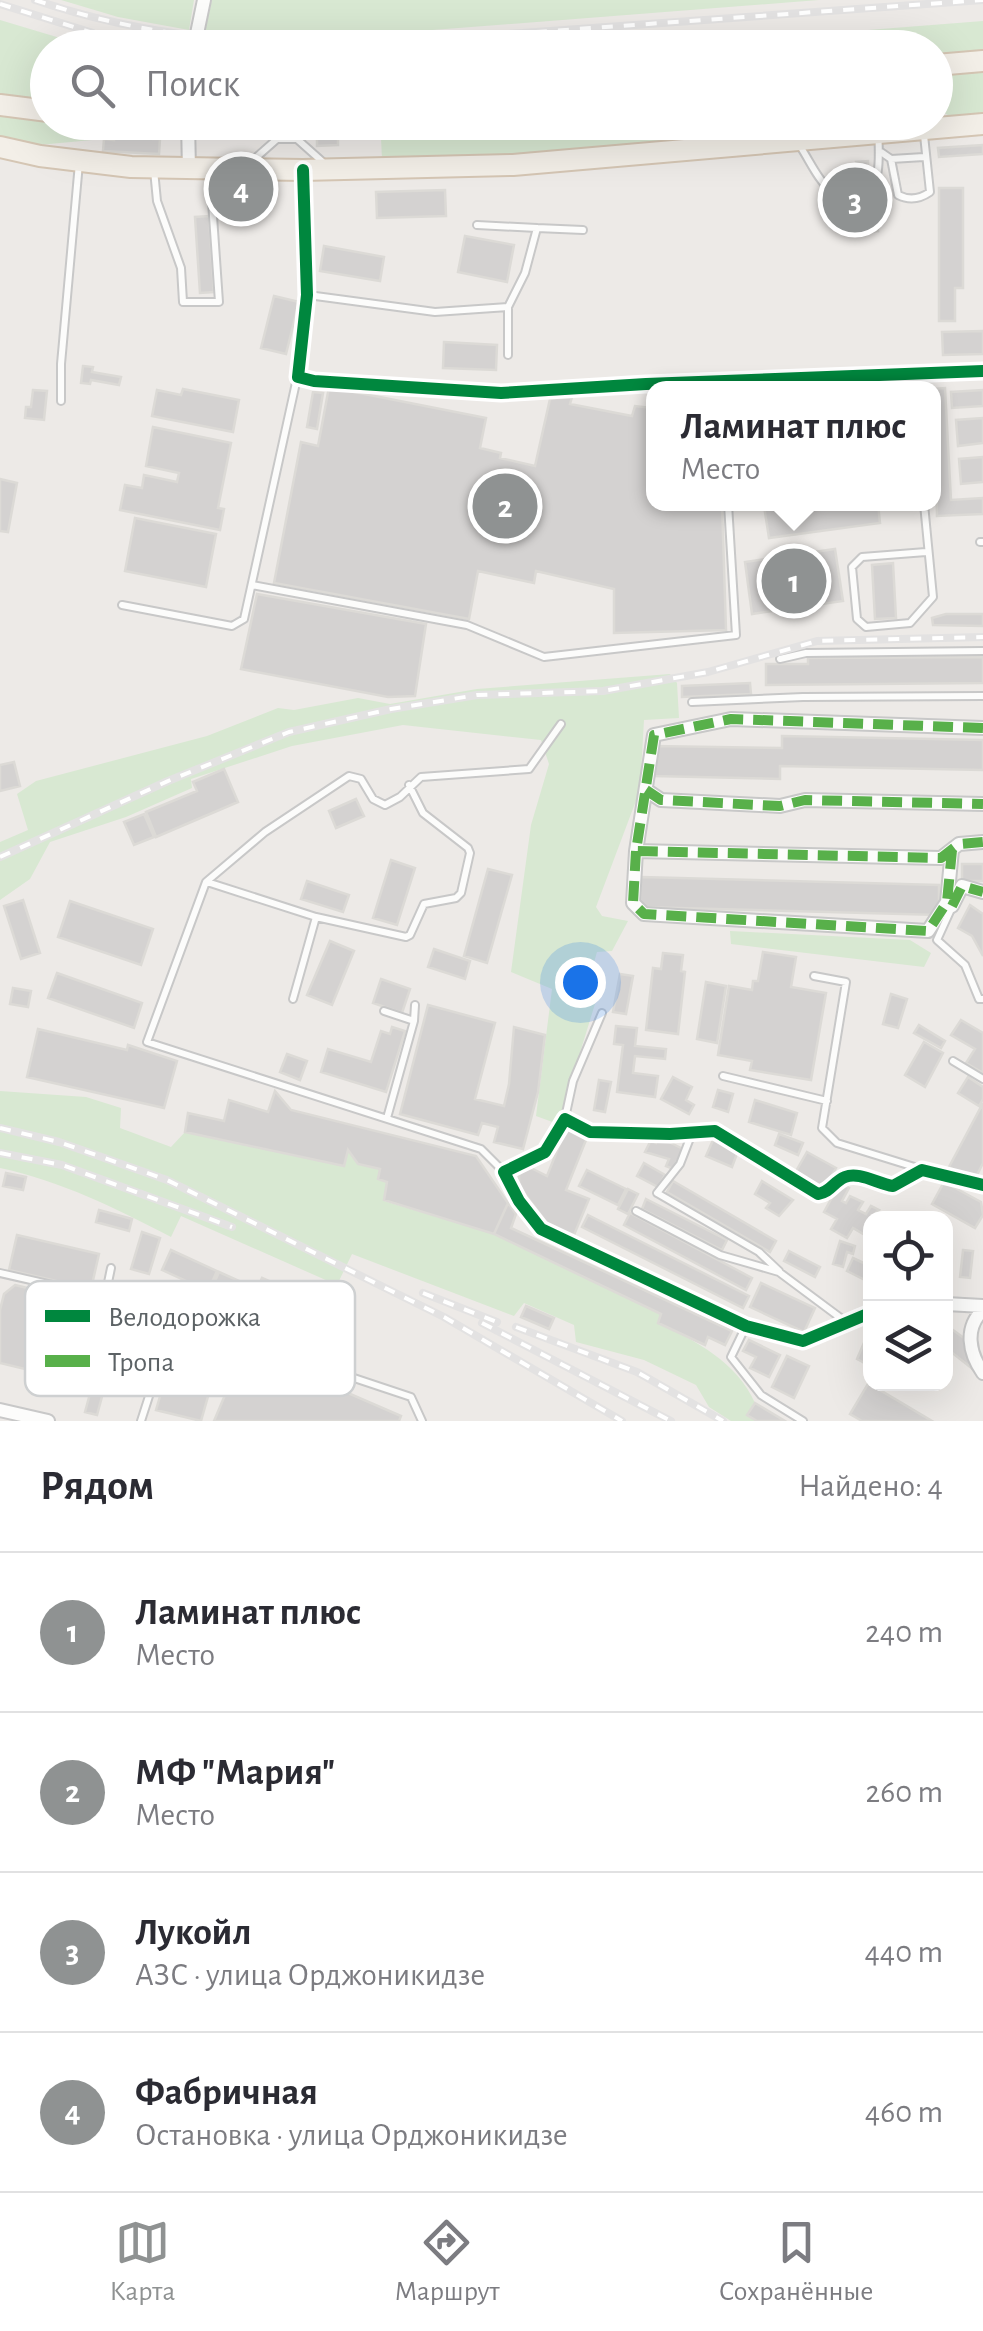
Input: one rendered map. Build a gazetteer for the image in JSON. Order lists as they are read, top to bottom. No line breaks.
{"legend":["Велодорожка","Тропа"],"page":{"search":"Поиск","pins":["4","3","2","1"],"popup":["Ламинат плюс","Место"],"heading":["Рядом","Найдено: 4"],"list":[{"mark":"1","name":"Ламинат плюс","note":"Место","value":"240 m"},{"mark":"2","name":"МФ \"Мария\"","note":"Место","value":"260 m"},{"mark":"3","name":"Лукойл","note":"АЗС · улица Орджоникидзе","value":"440 m"},{"mark":"4","name":"Фабричная","note":"Остановка · улица Орджоникидзе","value":"460 m"}],"nav":["Карта","Маршрут","Сохранённые"]}}
